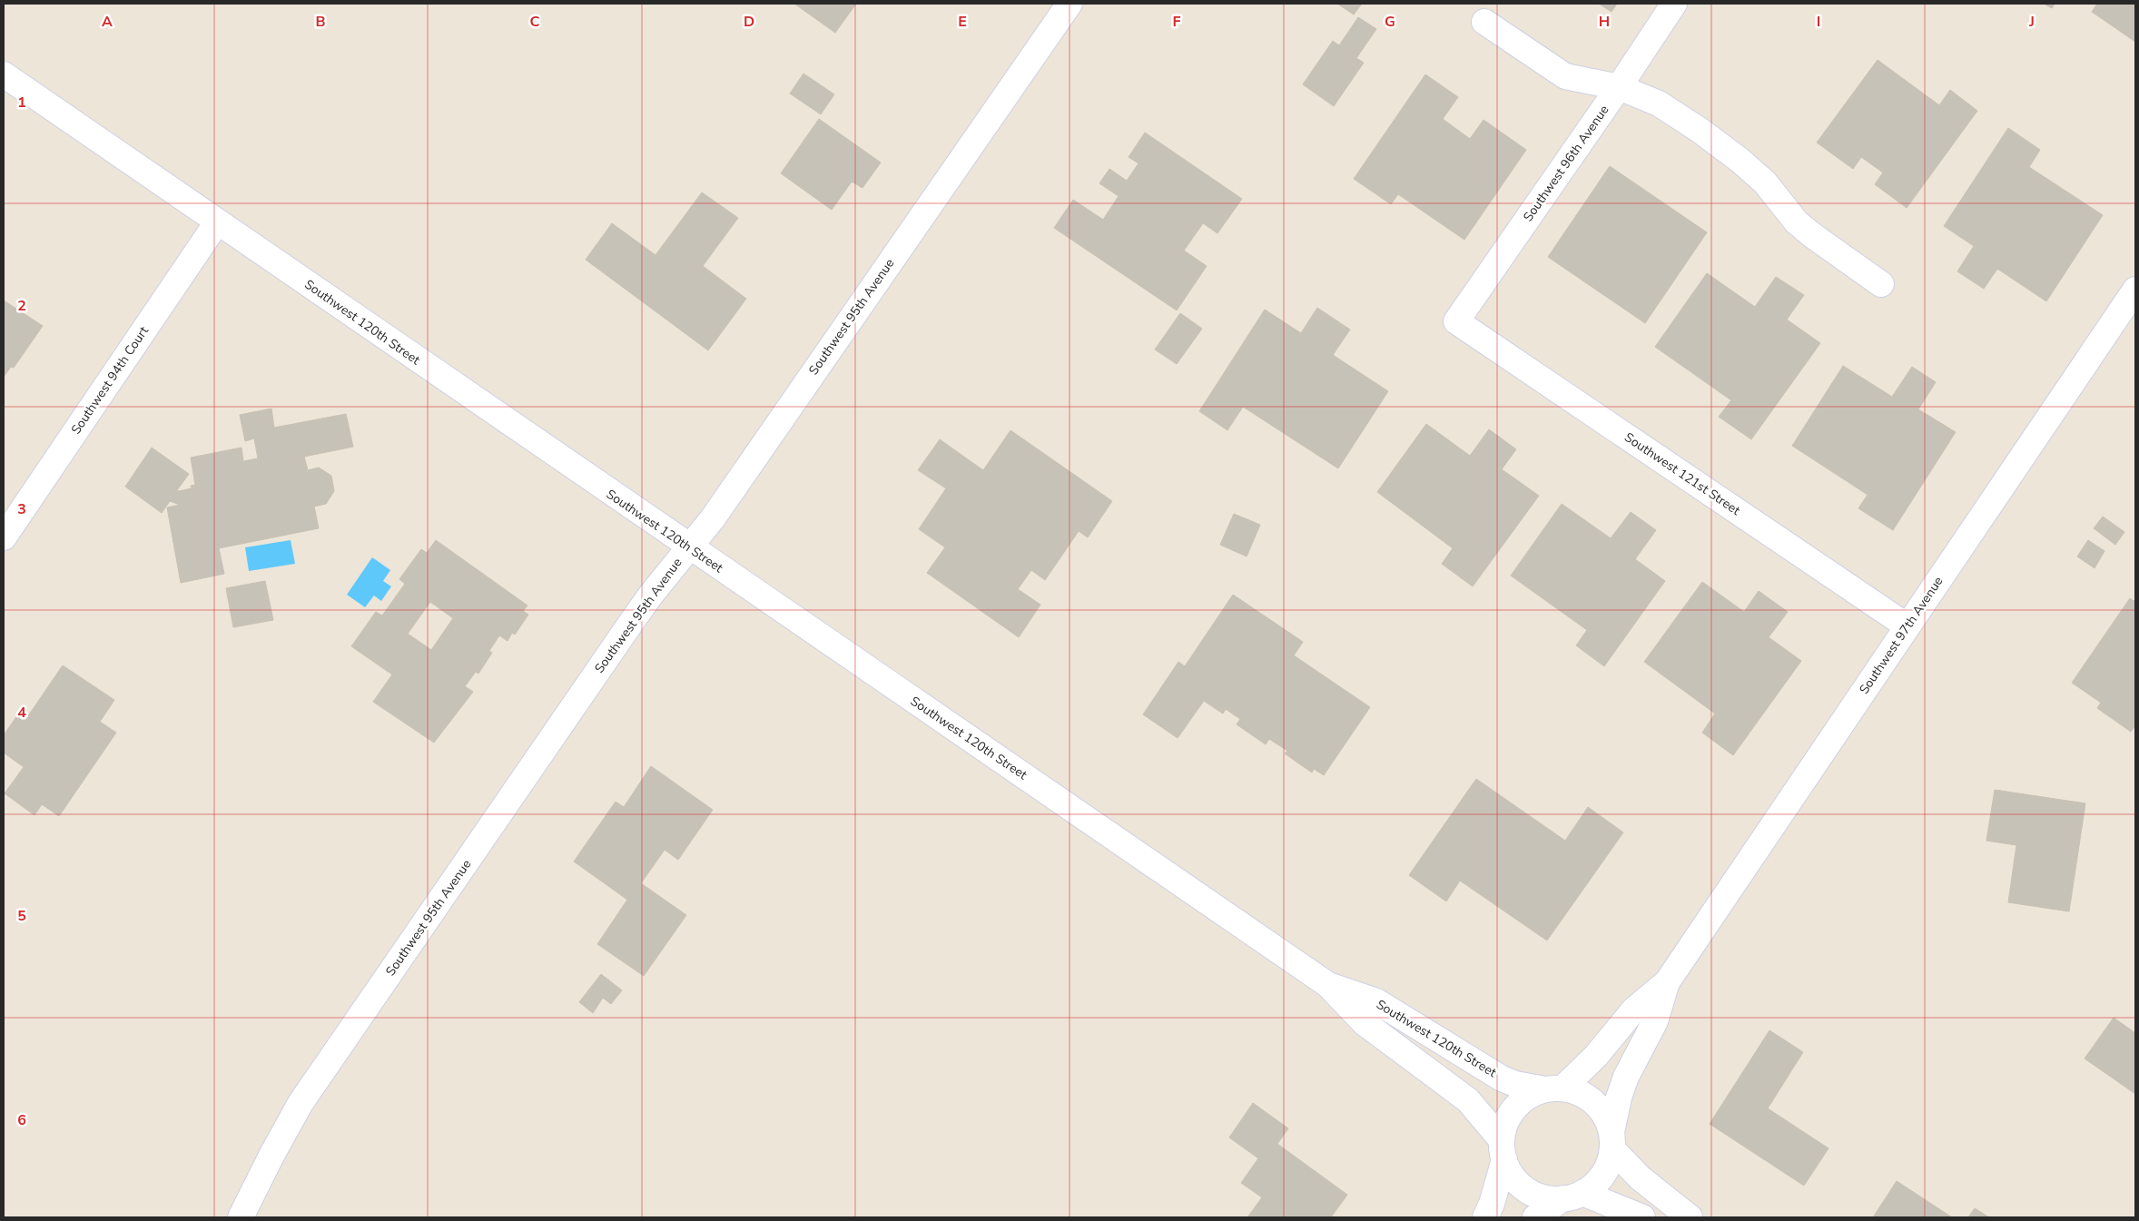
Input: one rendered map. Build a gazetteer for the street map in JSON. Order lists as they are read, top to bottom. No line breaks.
{"streets":{"street":["Southwest 96th Avenue","Southwest 95th Avenue","Southwest 120th Street","Southwest 94th Court","Southwest 121st Street","Southwest 97th Avenue"]},"crossings":[["Southwest 96th Avenue","Southwest 121st Street"],["Southwest 95th Avenue","Southwest 120th Street"],["Southwest 120th Street","Southwest 94th Court"],["Southwest 120th Street","Southwest 97th Avenue"],["Southwest 121st Street","Southwest 97th Avenue"]],"grid":{"columns":["A","B","C","D","E","F","G","H","I","J"],"rows":["1","2","3","4","5","6"]}}
